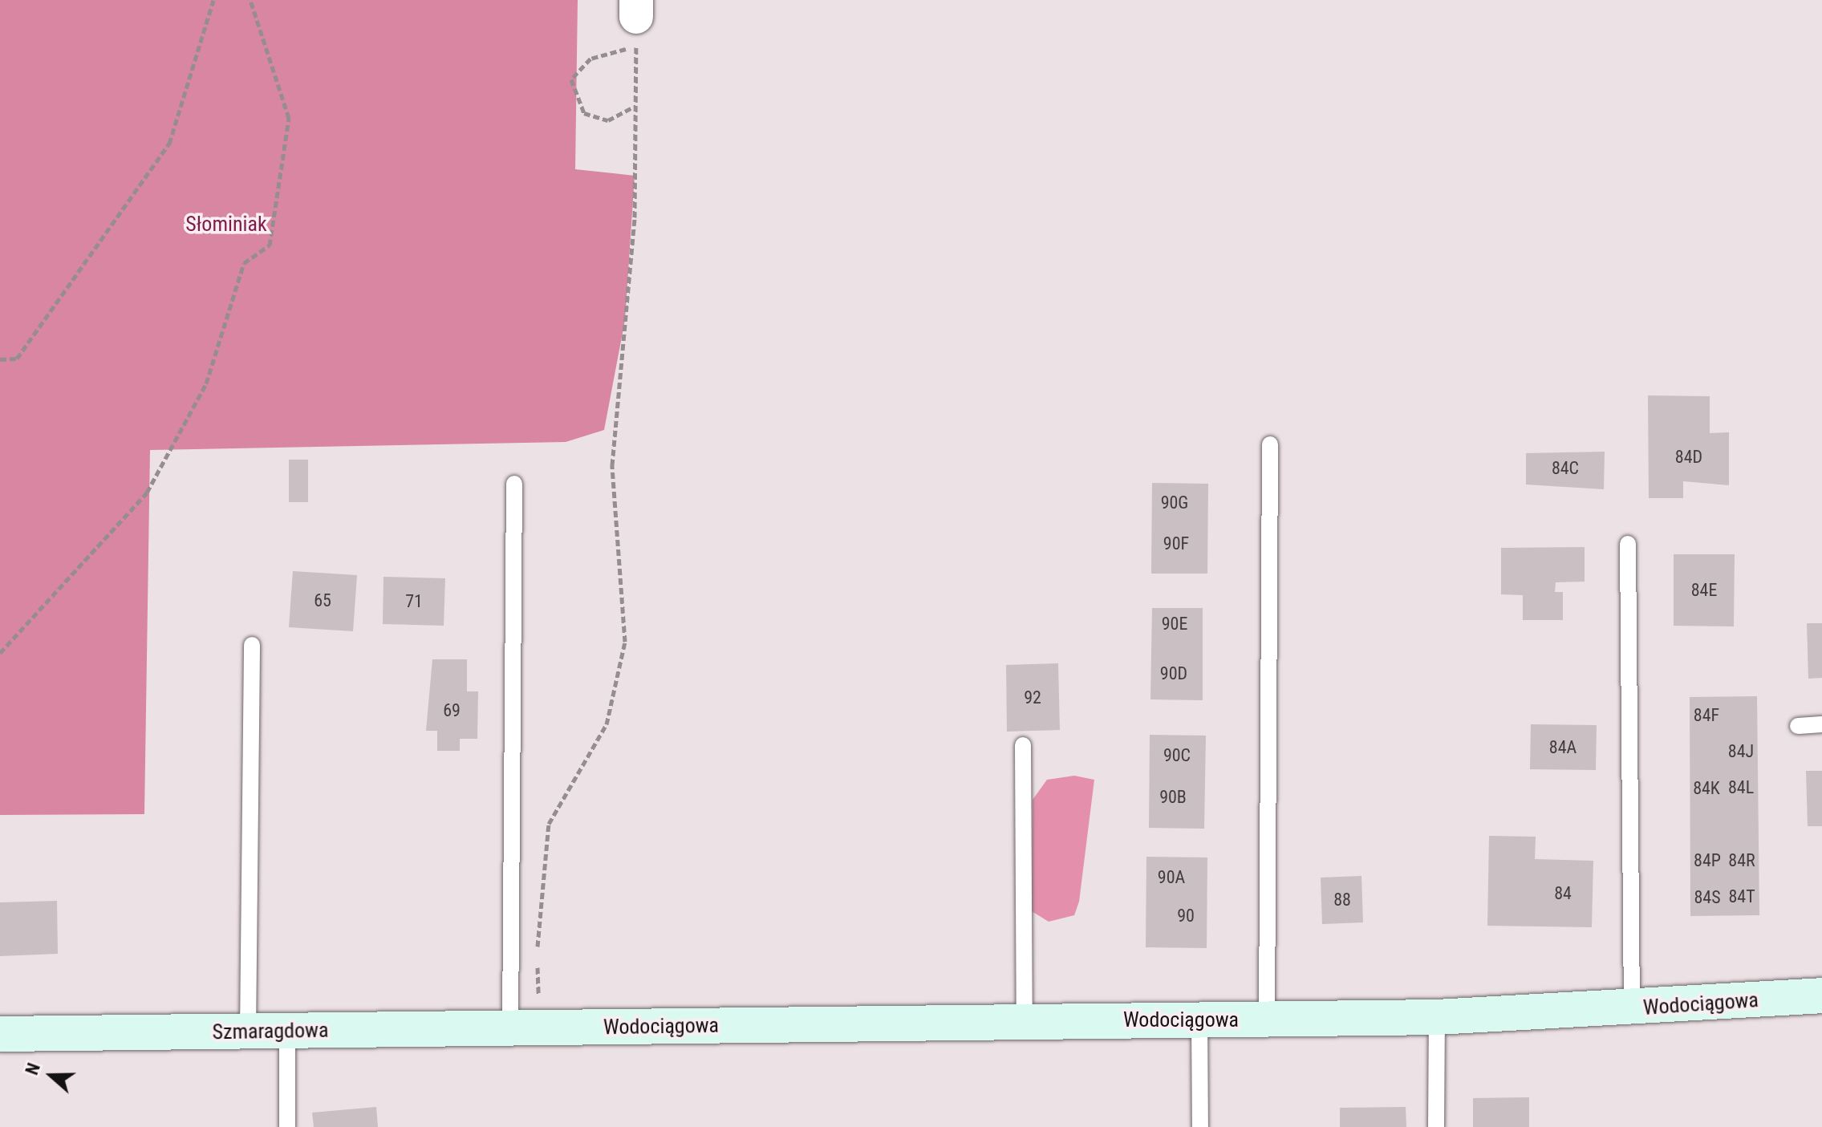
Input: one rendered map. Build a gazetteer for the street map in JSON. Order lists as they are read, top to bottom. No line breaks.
{"streets":{"street":["Wodociągowa","Szmaragdowa"]},"crossings":[["Wodociągowa","Szmaragdowa"]],"parks":["Słominiak"],"house_numbers":["84D","84C","90G","90F","84E","65","71","90E","90D","92","69","84F","84A","84J","90C","84L","84K","90B","84P","84R","90A","84","84T","84S","88","90"],"north":"left"}
